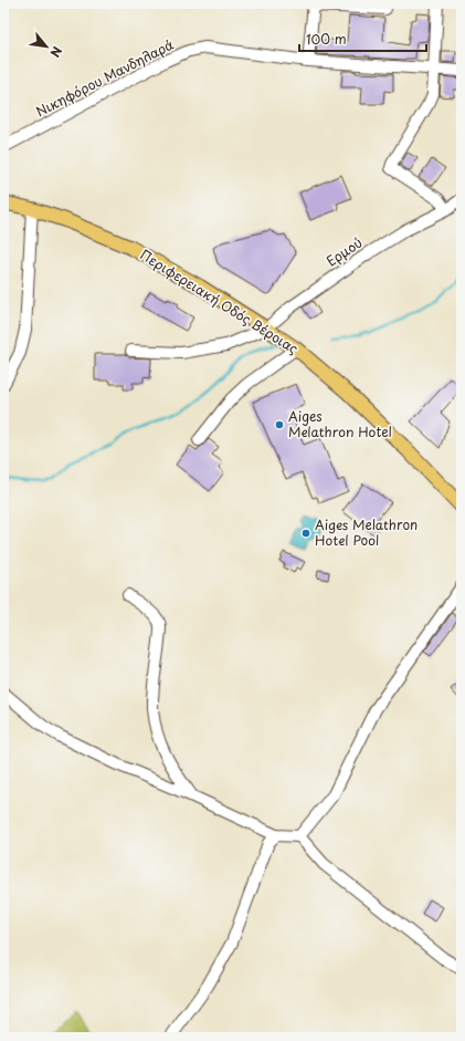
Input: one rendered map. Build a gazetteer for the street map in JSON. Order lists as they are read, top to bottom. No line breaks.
{"streets":{"main road":["Περιφερειακή Οδός Βέροιας"],"street":["Νικηφόρου Μανδηλαρά","Ερμού"]},"crossings":[["Ερμού","Περιφερειακή Οδός Βέροιας"]],"places":["Aiges Melathron Hotel","Aiges Melathron Hotel Pool"],"scale_bar":"100 m","north":"bottom right"}
